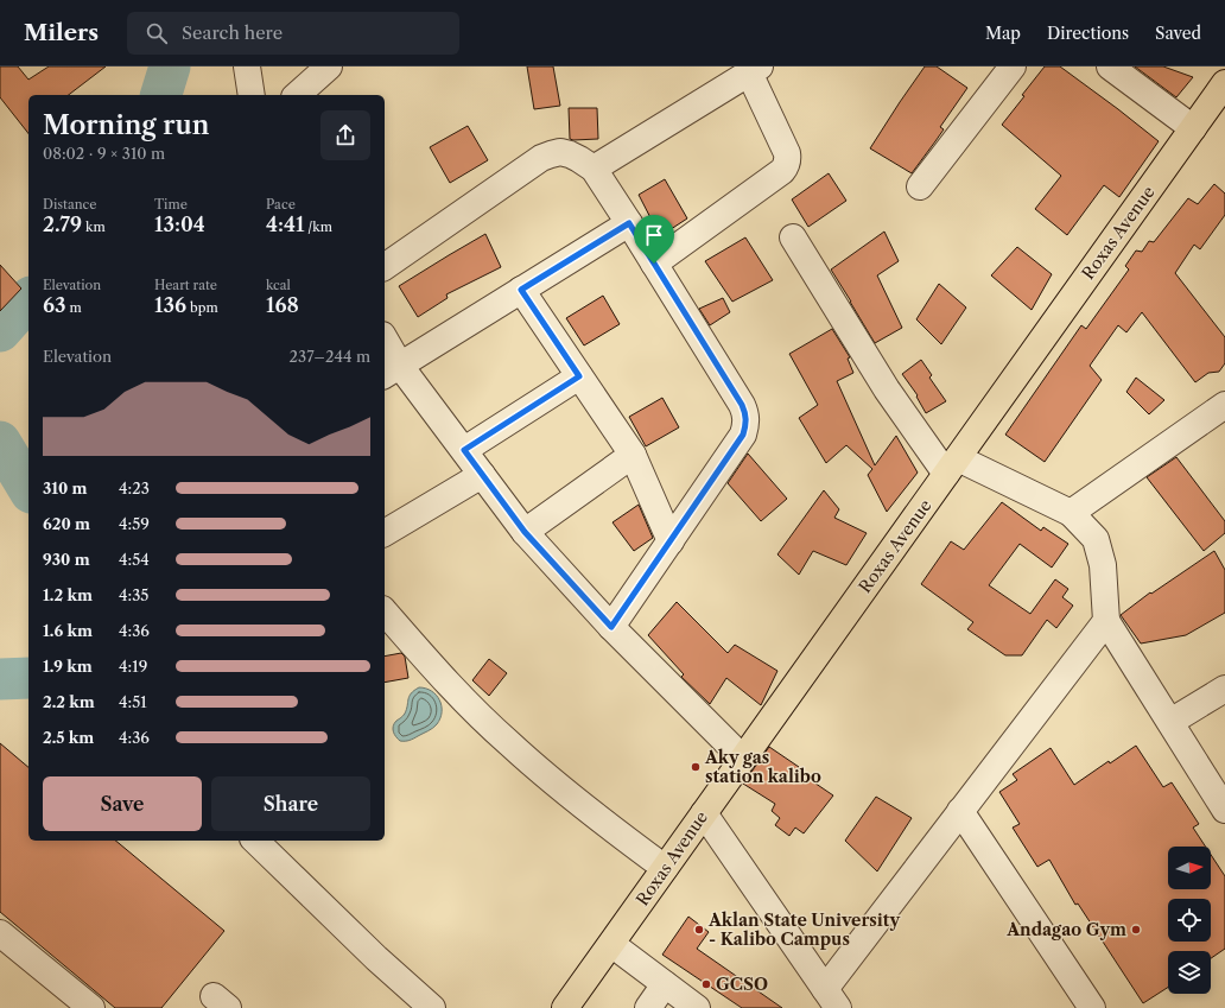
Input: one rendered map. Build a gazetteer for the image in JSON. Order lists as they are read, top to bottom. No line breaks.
{"streets":{"main road":["Roxas Avenue"]},"places":["Aky gas station kalibo","Aklan State University - Kalibo Campus","Andagao Gym","GCSO"],"north":"right","page":{"header":"Milers","search":"Search here","nav":["Map","Directions","Saved"],"heading":["Morning run","08:02 · 9 × 310 m"],"stats":[["Distance","2.79 km"],["Time","13:04"],["Pace","4:41 /km"],["Elevation","63 m"],["Heart rate","136 bpm"],["kcal","168"]],"chart":["Elevation","237–244 m"],"list":[{"name":"310 m","note":"4:23"},{"name":"620 m","note":"4:59"},{"name":"930 m","note":"4:54"},{"name":"1.2 km","note":"4:35"},{"name":"1.6 km","note":"4:36"},{"name":"1.9 km","note":"4:19"},{"name":"2.2 km","note":"4:51"},{"name":"2.5 km","note":"4:36"}],"buttons":["Save","Share"]}}
